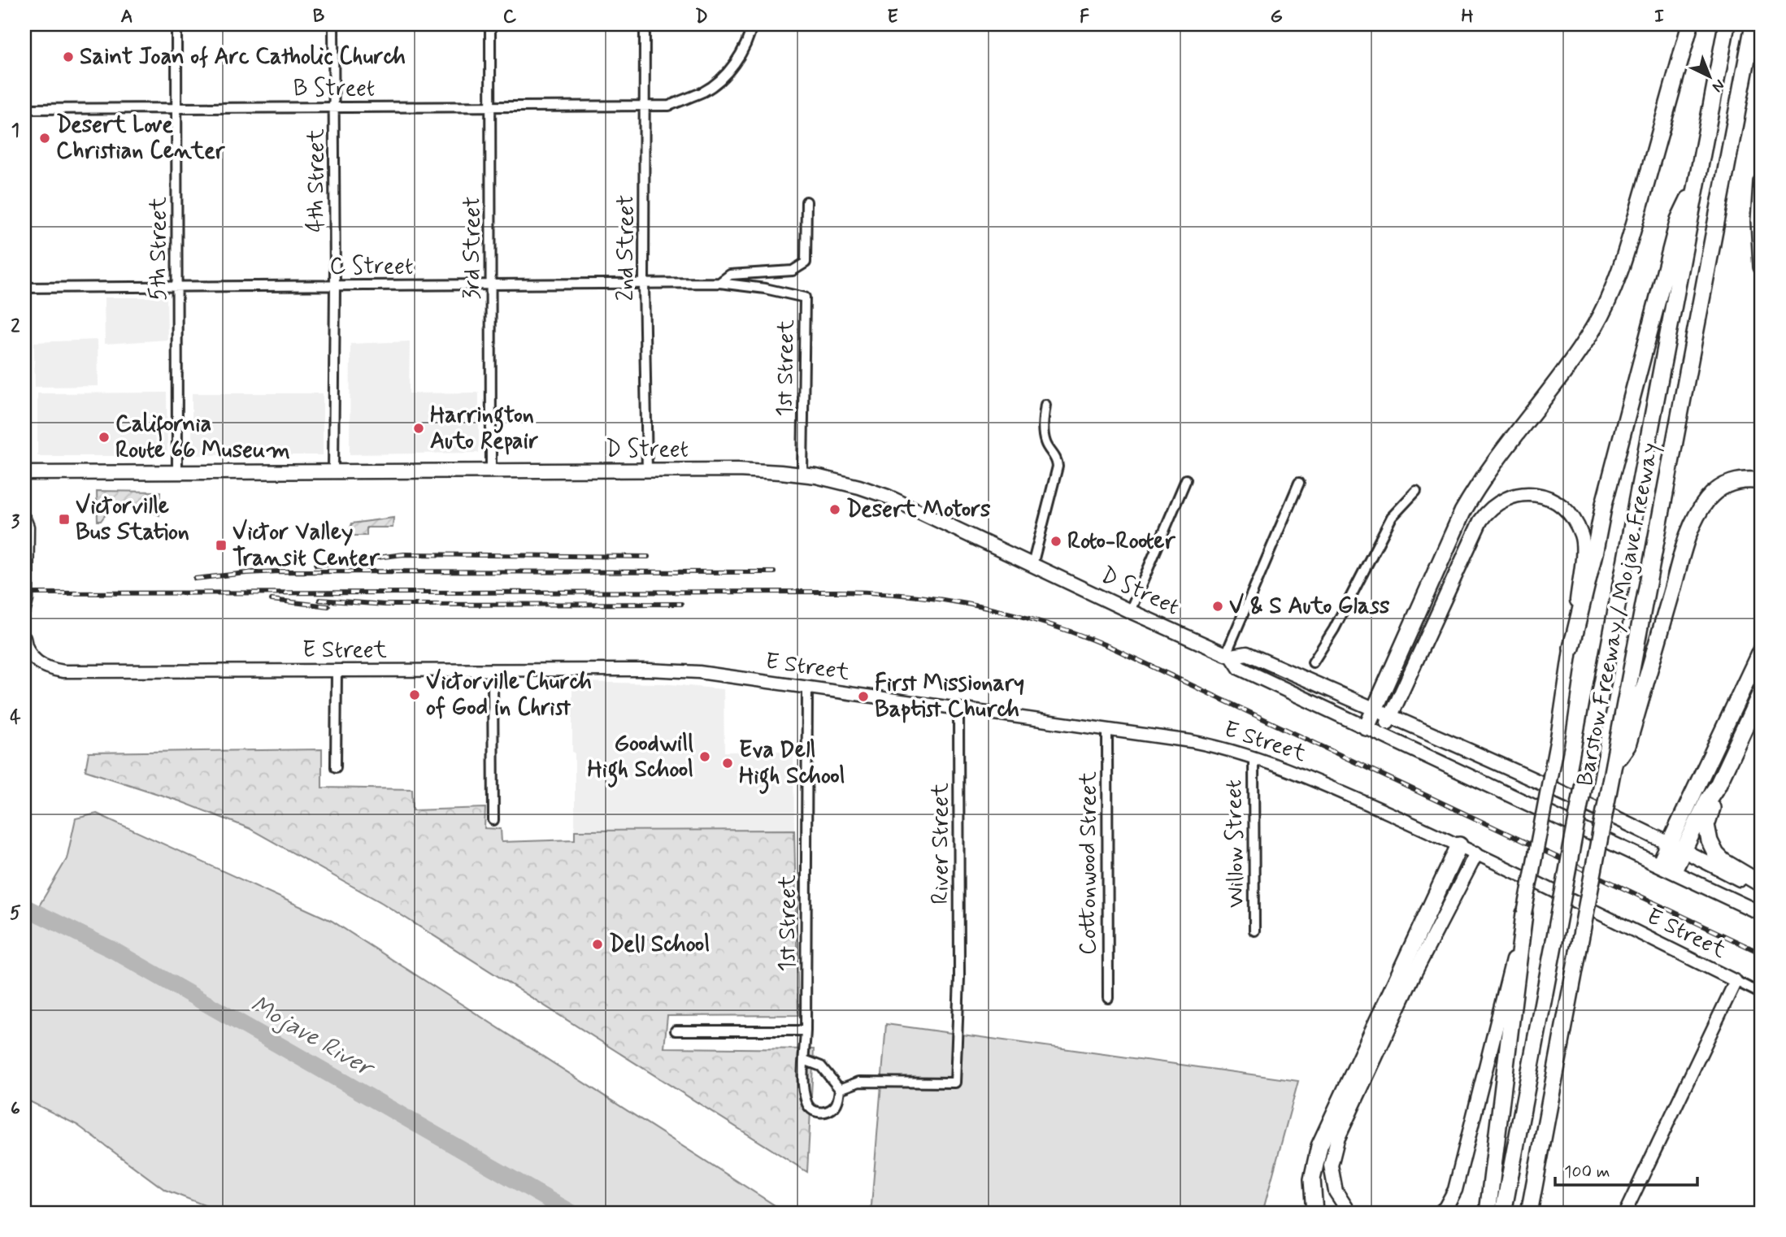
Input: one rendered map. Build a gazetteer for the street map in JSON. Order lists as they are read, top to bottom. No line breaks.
{"streets":{"highway":["Barstow Freeway / Mojave Freeway"],"main road":["D Street"],"street":["B Street","4th Street","3rd Street","2nd Street","5th Street","C Street","1st Street","E Street","River Street","Willow Street","Cottonwood Street"]},"crossings":[["B Street","4th Street"],["B Street","3rd Street"],["B Street","2nd Street"],["B Street","5th Street"],["4th Street","C Street"],["4th Street","D Street"],["3rd Street","C Street"],["3rd Street","D Street"],["2nd Street","C Street"],["2nd Street","D Street"],["5th Street","C Street"],["5th Street","D Street"],["C Street","1st Street"],["1st Street","D Street"],["1st Street","E Street"],["1st Street","River Street"],["E Street","River Street"],["E Street","Willow Street"],["E Street","Cottonwood Street"]],"water":["Mojave River"],"places":{"other":["Saint Joan of Arc Catholic Church","Desert Love Christian Center","Harrington Auto Repair","California Route 66 Museum","Desert Motors","Roto-Rooter","V & S Auto Glass","Victorville Church of God in Christ","First Missionary Baptist Church","Goodwill High School","Eva Dell High School","Dell School"],"transit":["Victorville Bus Station","Victor Valley Transit Center"]},"scale_bar":"100 m","north":"bottom right","grid":{"columns":["A","B","C","D","E","F","G","H","I"],"rows":["1","2","3","4","5","6"]}}
